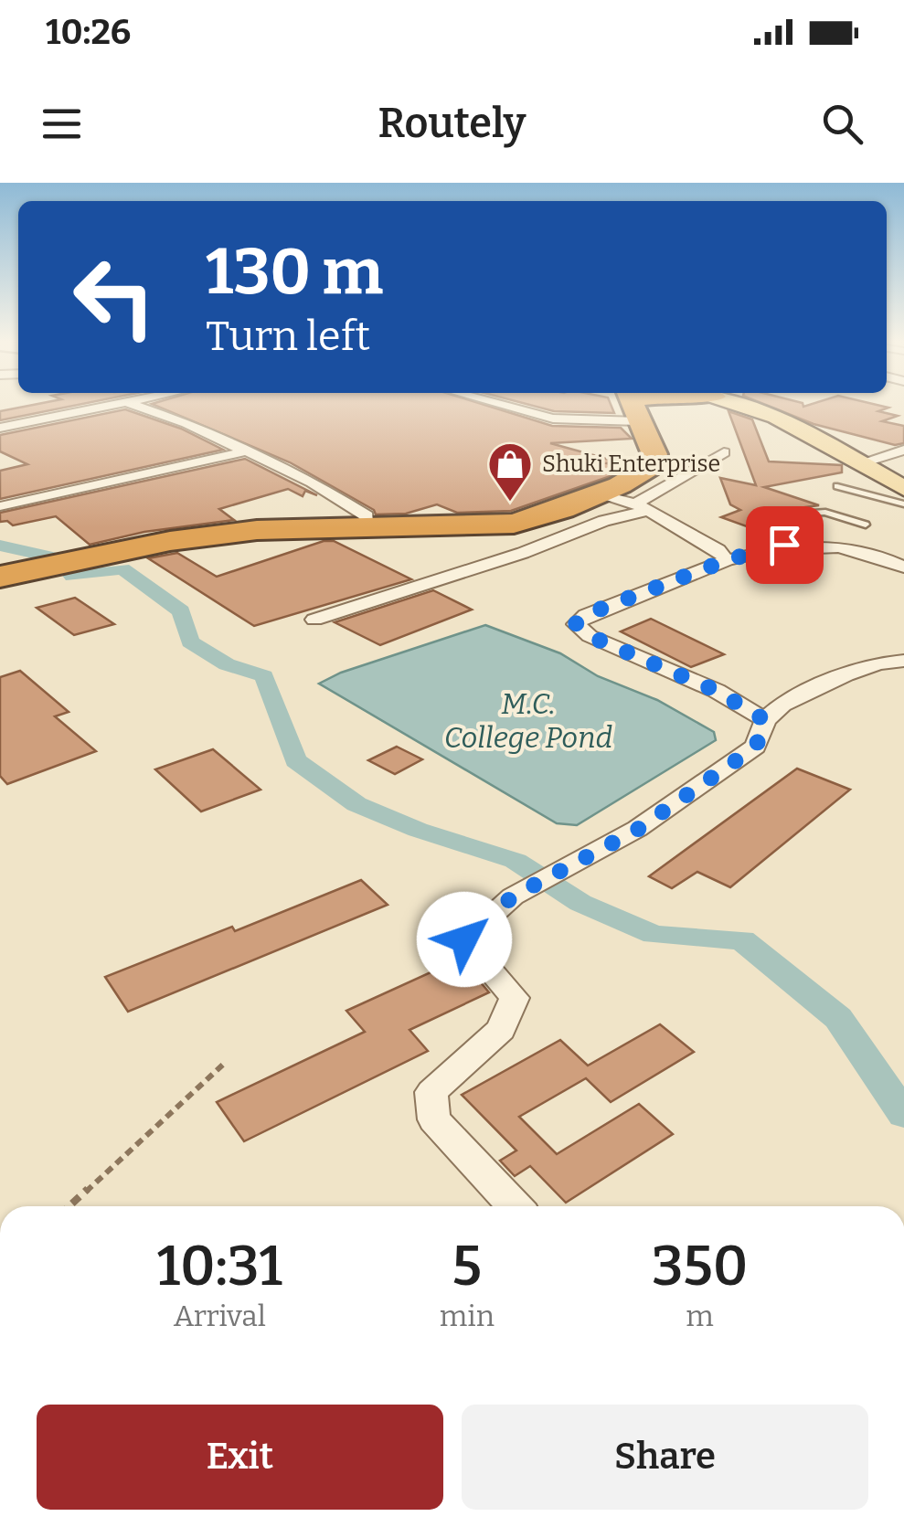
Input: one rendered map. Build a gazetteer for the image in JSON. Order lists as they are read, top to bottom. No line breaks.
{"water":["M.C. College Pond"],"places":{"shop":["Shuki Enterprise"]},"page":{"status":"10:26","header":"Routely","turn":["130 m","Turn left"],"eta":["10:31","Arrival","5","min","350","m"],"buttons":["Exit","Share"]}}
